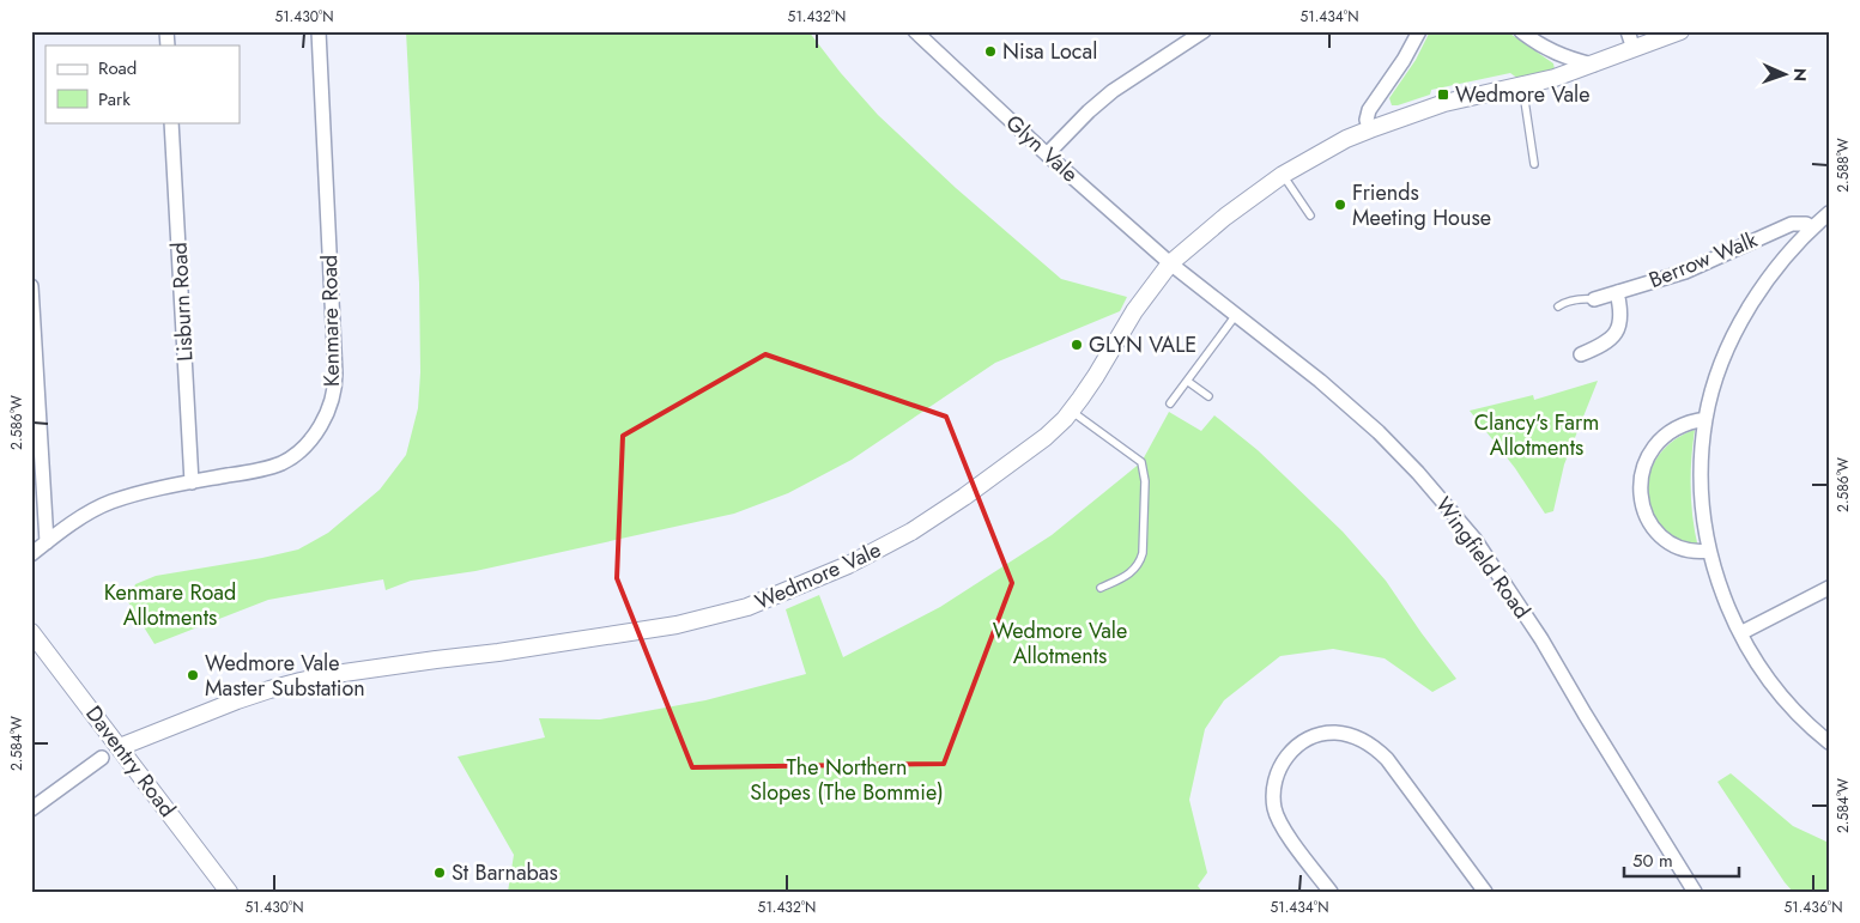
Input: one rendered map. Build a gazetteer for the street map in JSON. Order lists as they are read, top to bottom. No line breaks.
{"streets":{"street":["Glyn Vale","Berrow Walk","Lisburn Road","Kenmare Road","Wingfield Road","Wedmore Vale","Daventry Road"]},"crossings":[["Glyn Vale","Wingfield Road"],["Glyn Vale","Wedmore Vale"],["Lisburn Road","Kenmare Road"],["Wingfield Road","Wedmore Vale"],["Wedmore Vale","Daventry Road"]],"parks":["Clancy's Farm Allotments","Kenmare Road Allotments","Wedmore Vale Allotments","The Northern Slopes (The Bommie)"],"places":{"other":["Nisa Local","Friends Meeting House","GLYN VALE","Wedmore Vale Master Substation","St Barnabas"],"transit":["Wedmore Vale"]},"legend":["Road","Park"],"scale_bar":"50 m","north":"right","coordinates":["51.430°N","51.432°N","51.434°N","2.588°W","2.586°W","2.584°W","51.436°N"]}
